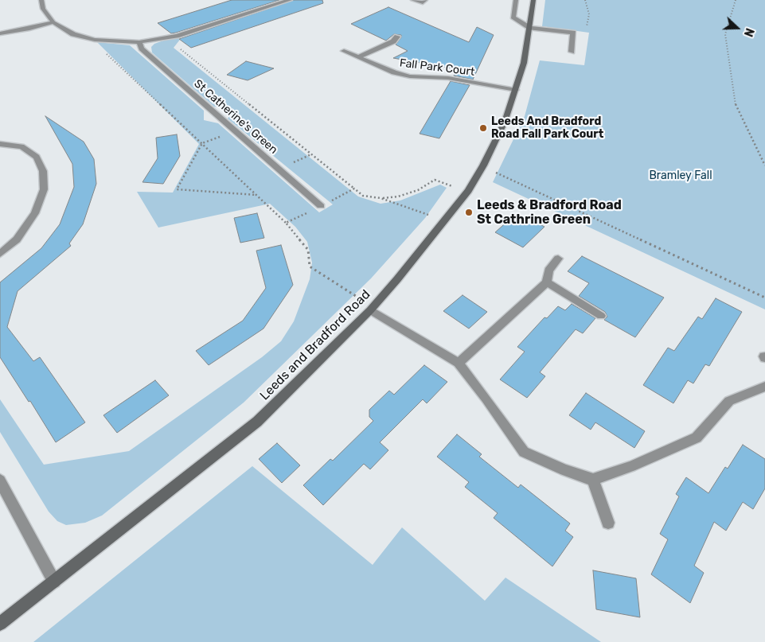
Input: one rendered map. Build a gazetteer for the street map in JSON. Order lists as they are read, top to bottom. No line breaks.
{"streets":{"main road":["Leeds and Bradford Road"],"street":["Fall Park Court","St Catherine's Green"]},"crossings":[["Fall Park Court","Leeds and Bradford Road"]],"parks":["Bramley Fall"],"places":["Leeds And Bradford Road Fall Park Court","Leeds & Bradford Road St Cathrine Green"],"north":"right"}
